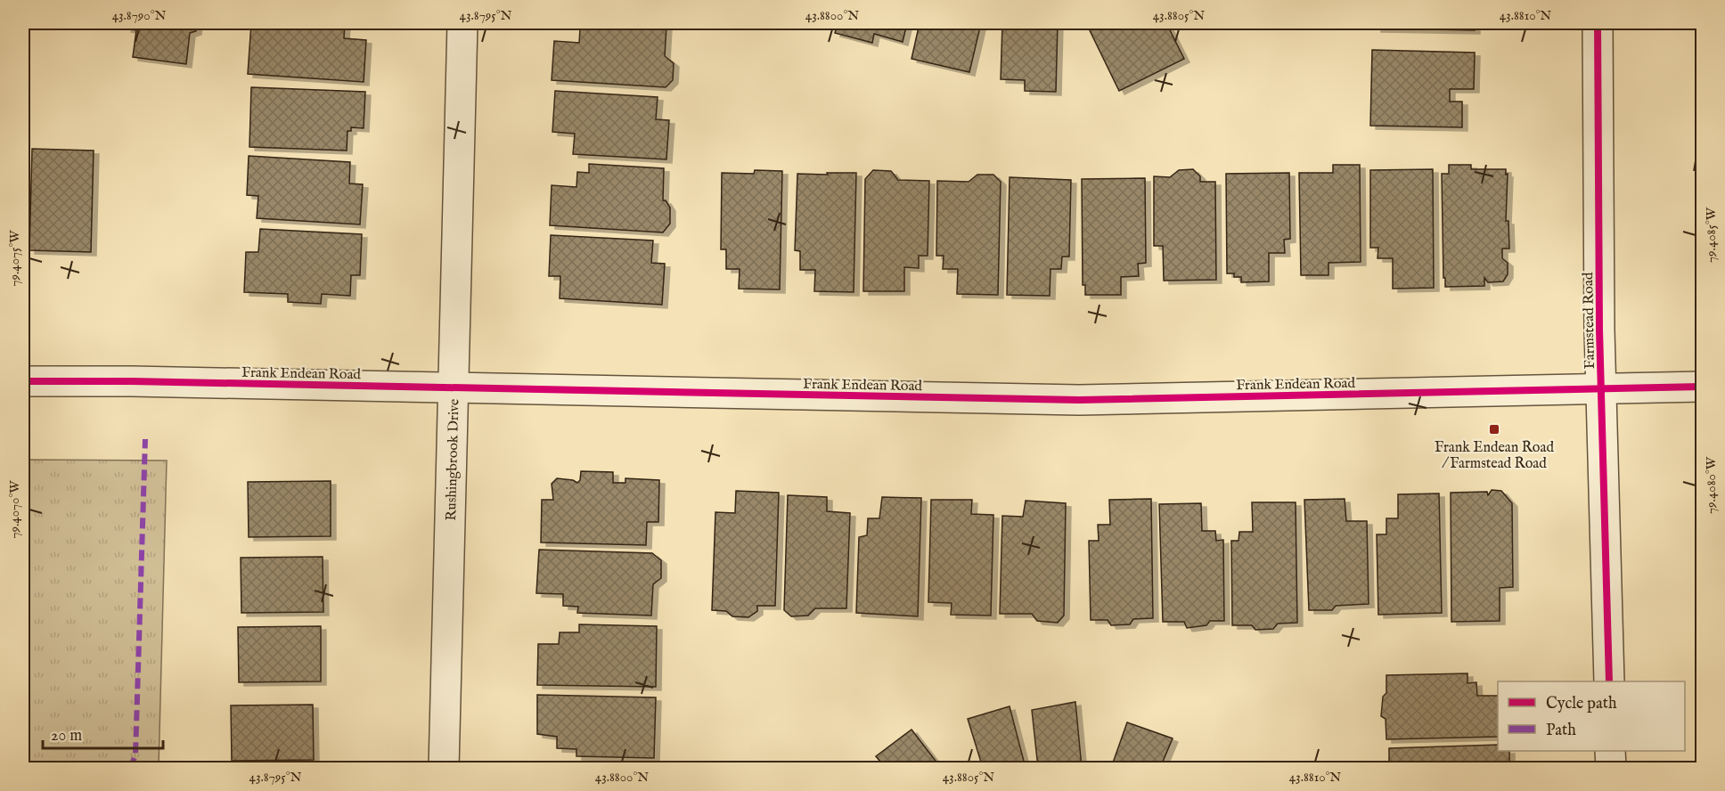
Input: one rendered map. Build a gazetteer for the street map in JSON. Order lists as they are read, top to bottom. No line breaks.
{"streets":{"street":["Farmstead Road","Frank Endean Road","Rushingbrook Drive"]},"crossings":[["Farmstead Road","Frank Endean Road"],["Frank Endean Road","Rushingbrook Drive"]],"places":{"transit":["Frank Endean Road / Farmstead Road"]},"legend":["Cycle path","Path"],"scale_bar":"20 m","coordinates":["43.8790°N","43.8795°N","43.8800°N","43.8805°N","43.8810°N","79.4085°W","79.4075°W","79.4080°W","79.4070°W"]}
